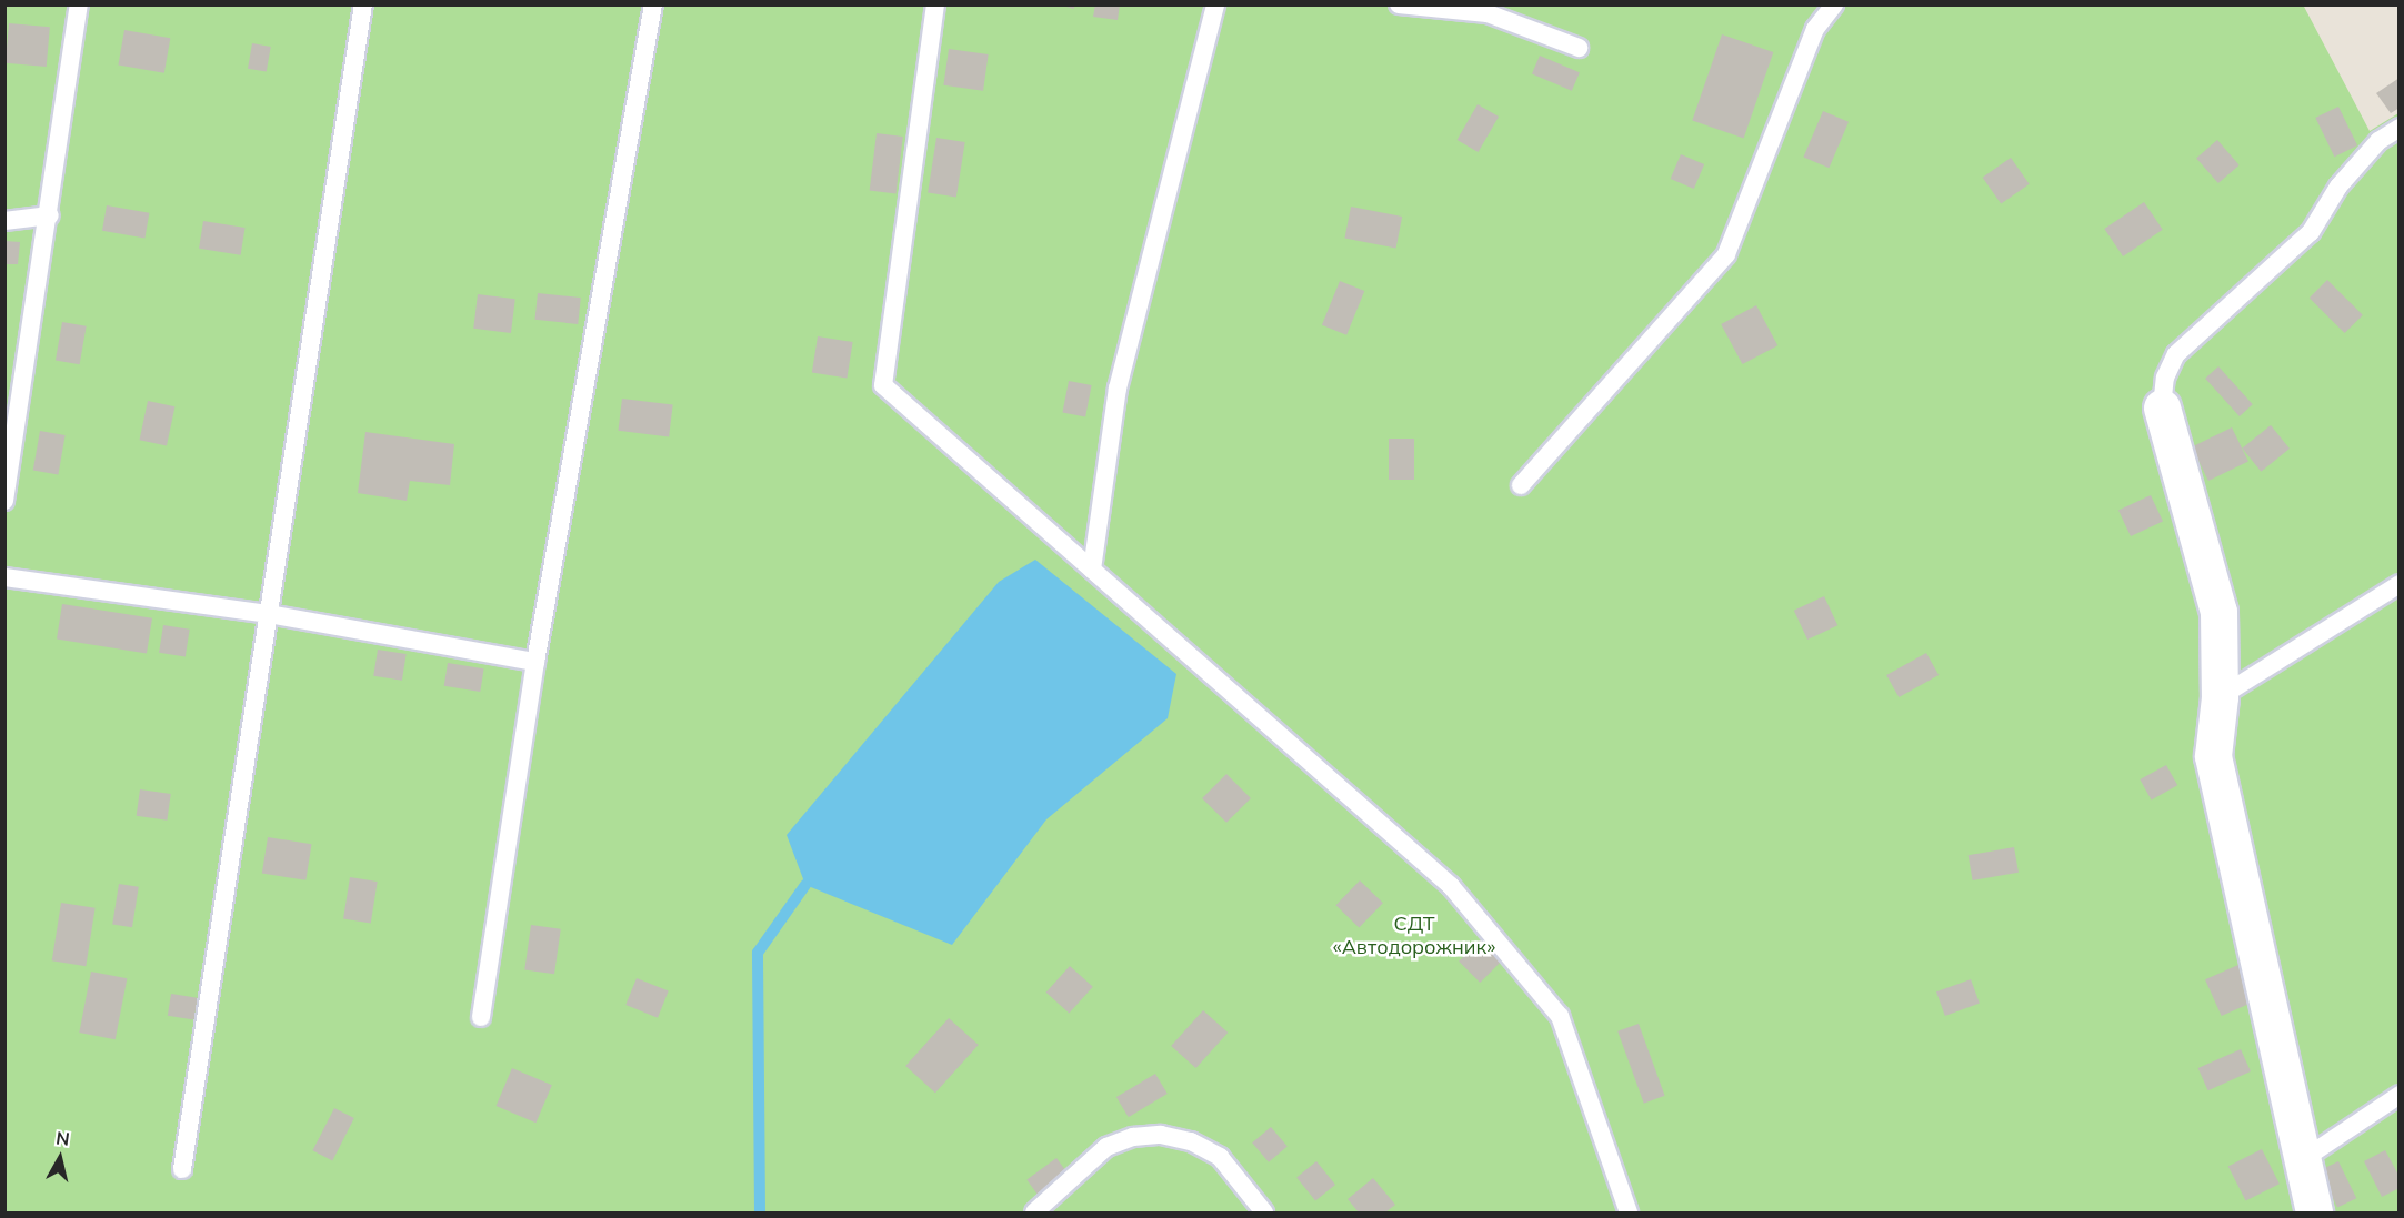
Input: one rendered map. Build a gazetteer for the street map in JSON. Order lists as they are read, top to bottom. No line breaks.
{"parks":["СДТ «Автодорожник»"],"north":"top"}
